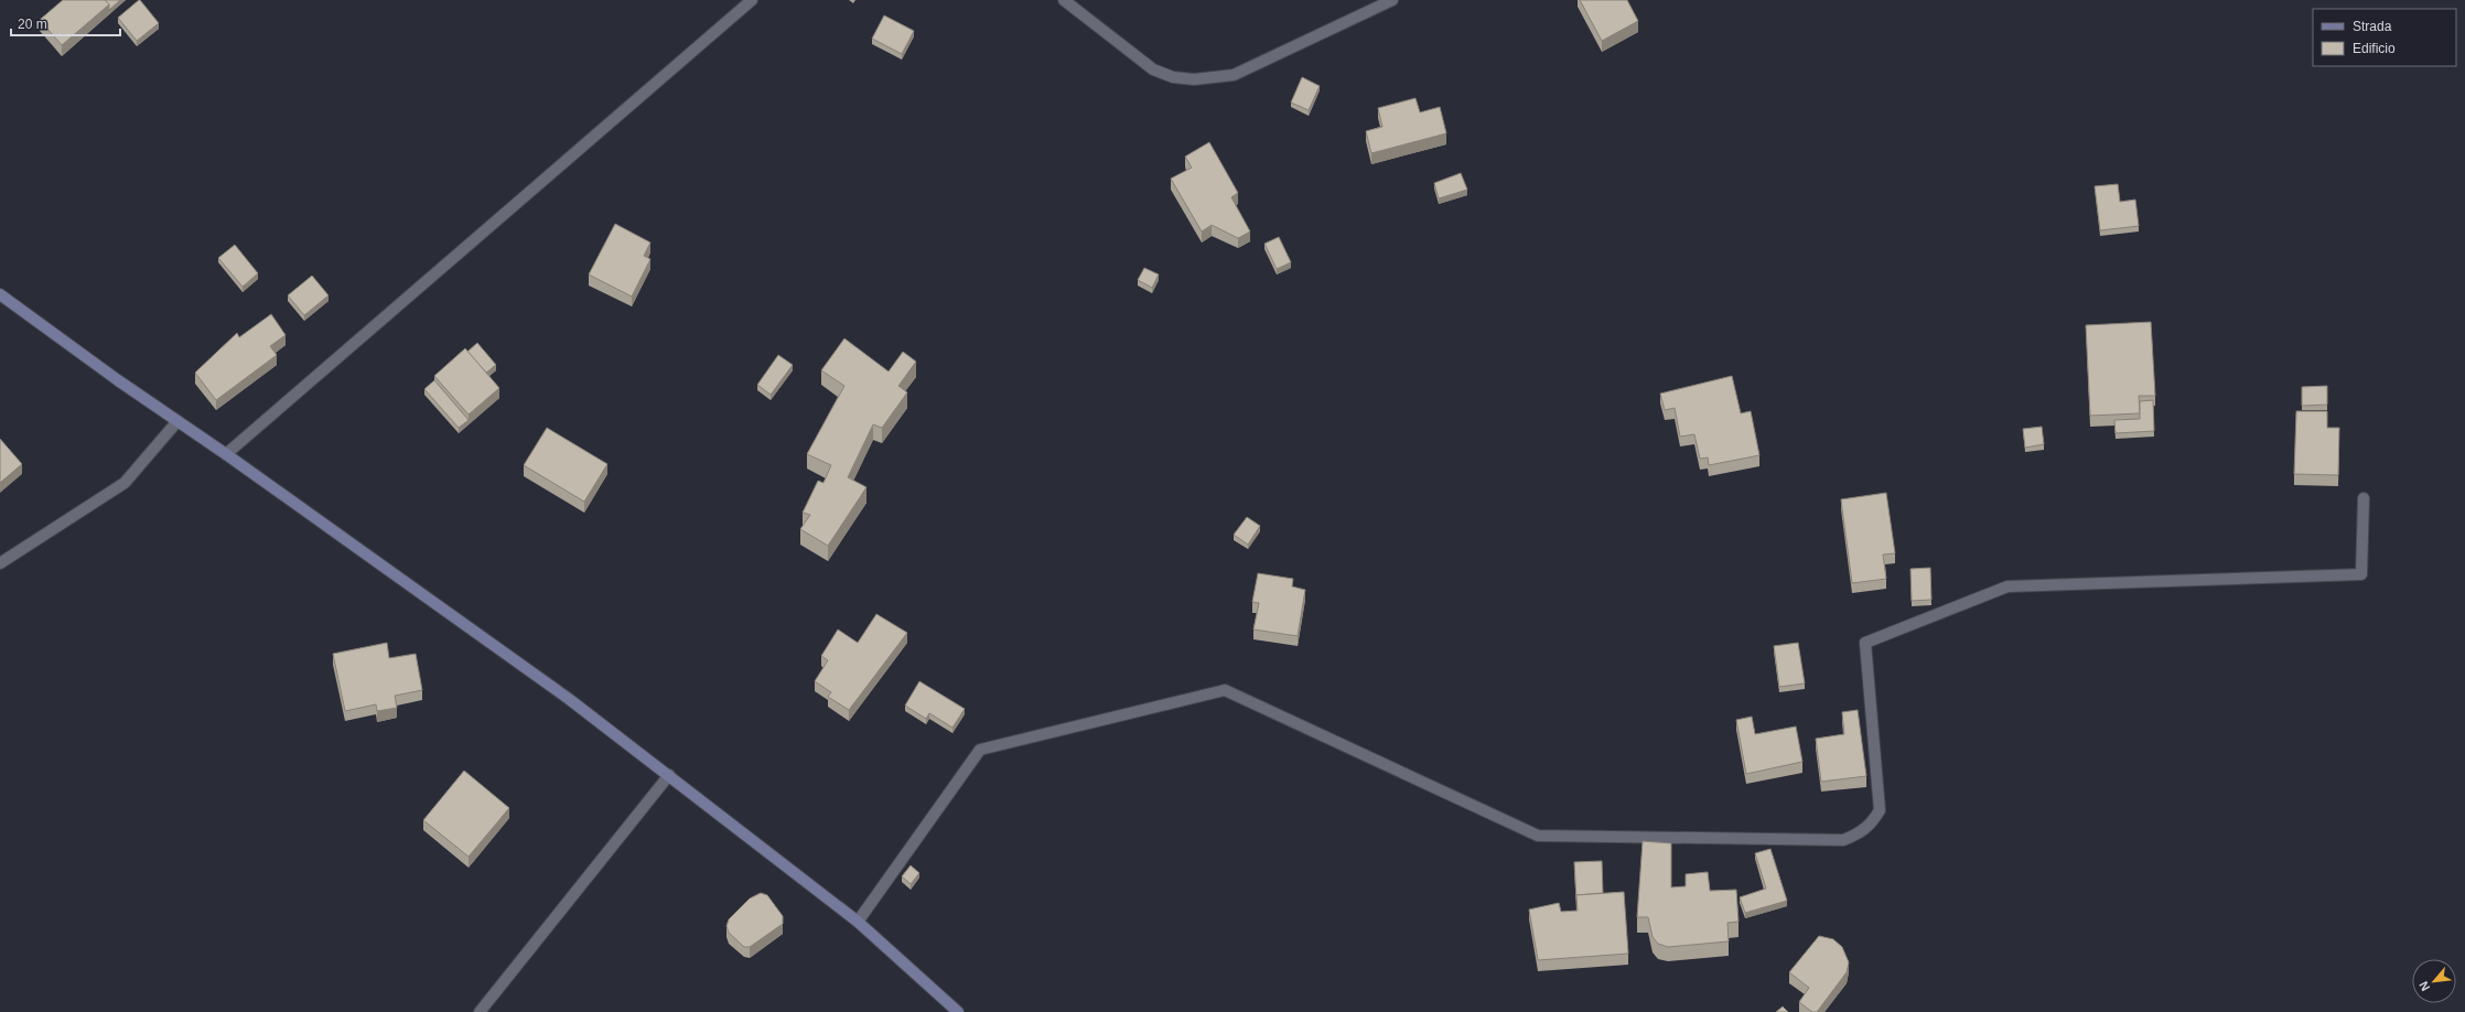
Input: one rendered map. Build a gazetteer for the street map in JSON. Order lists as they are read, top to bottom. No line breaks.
{"legend":["Strada","Edificio"],"scale_bar":"20 m","north":"bottom left"}
